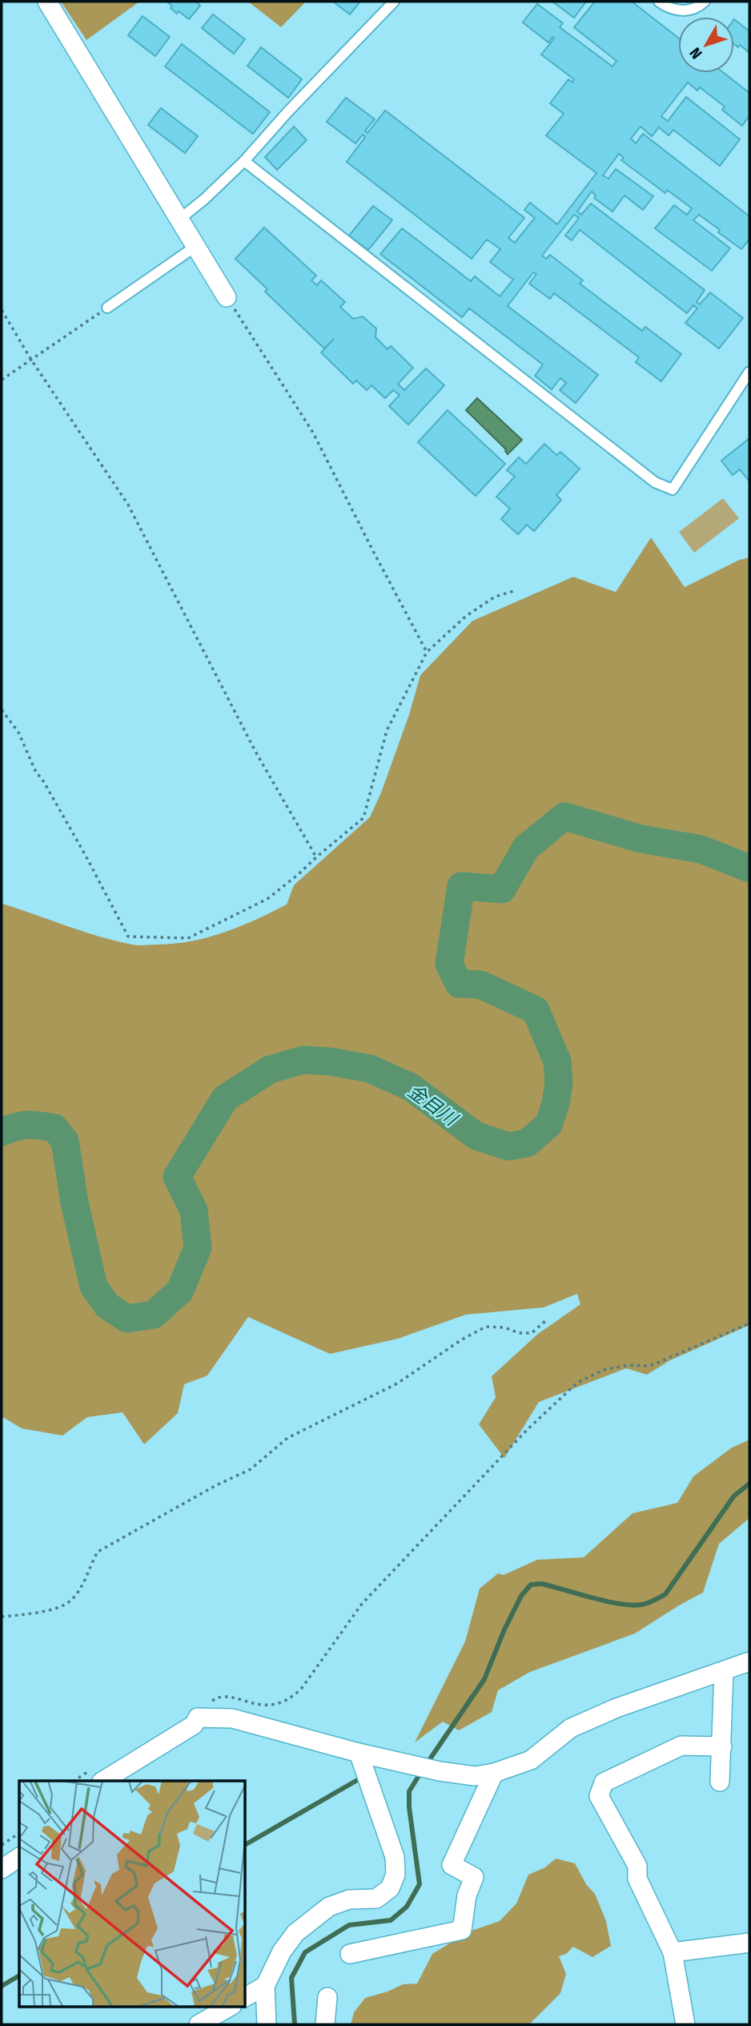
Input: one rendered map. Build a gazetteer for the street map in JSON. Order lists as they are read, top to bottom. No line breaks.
{"water":["金目川"],"north":"bottom left"}
